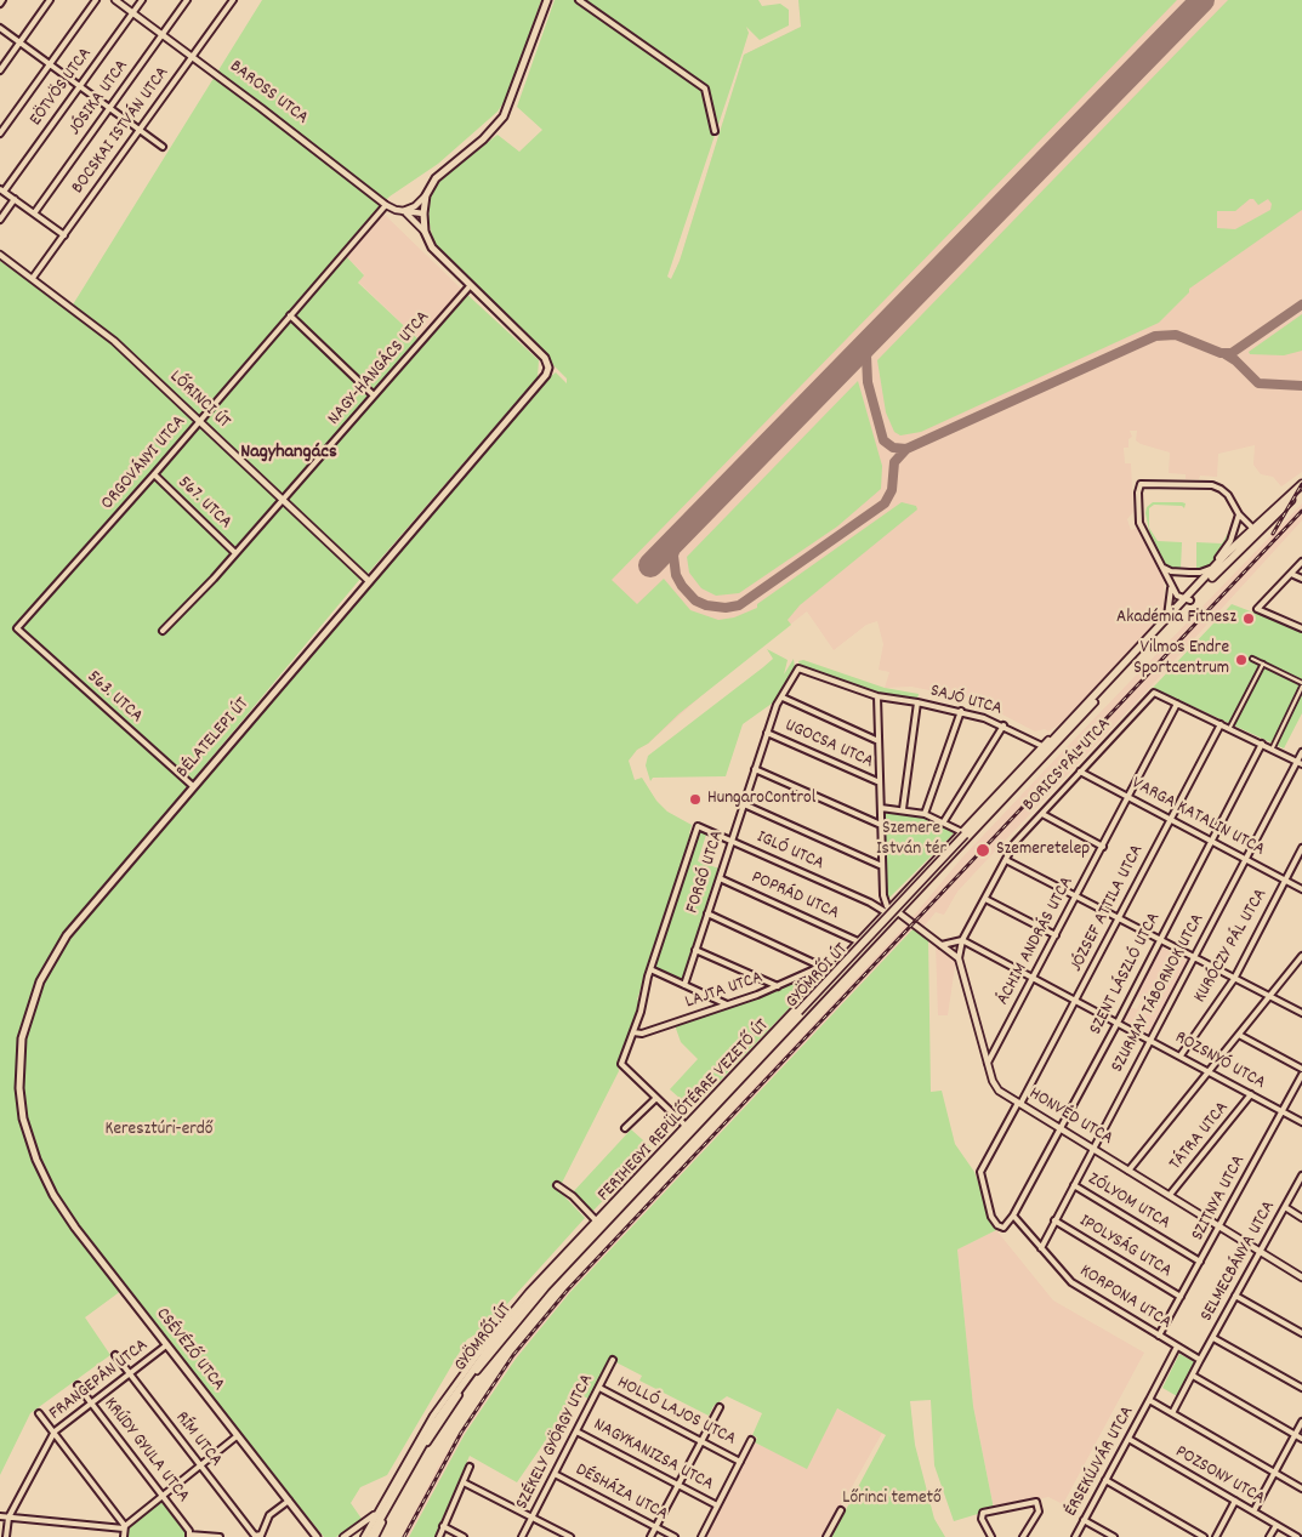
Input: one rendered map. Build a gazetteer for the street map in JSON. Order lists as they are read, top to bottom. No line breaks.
{"streets":{"main road":["BAROSS UTCA","BÉLATELEPI ÚT","FERIHEGYI REPÜLŐTÉRRE VEZETŐ ÚT","CSÉVÉZŐ UTCA"],"street":["EÖTVÖS UTCA","JÓSIKA UTCA","BOCSKAI ISTVÁN UTCA","NAGY-HANGÁCS UTCA","LŐRINCI ÚT","ORGOVÁNYI UTCA","567. UTCA","563. UTCA","SAJÓ UTCA","UGOCSA UTCA","BORICS PÁL UTCA","VARGA KATALIN UTCA","IGLÓ UTCA","FORGÓ UTCA","POPRÁD UTCA","JÓZSEF ATTILA UTCA","ÁCHIM ANDRÁS UTCA","KURÓCZY PÁL UTCA","SZENT LÁSZLÓ UTCA","GYÖMRŐI ÚT","LAJTA UTCA","SZURMAY TÁBORNOK UTCA","ROZSNYÓ UTCA","HONVÉD UTCA","TÁTRA UTCA","SZITNYA UTCA","ZÓLYOM UTCA","IPOLYSÁG UTCA","SELMECBÁNYA UTCA","KORPONA UTCA","FRANGEPÁN UTCA","HOLLÓ LAJOS UTCA","RÍM UTCA","SZÉKELY GYÖRGY UTCA","KRÚDY GYULA UTCA","NAGYKANIZSA UTCA","ÉRSEKÚJVÁR UTCA","POZSONY UTCA","DÉSHÁZA UTCA"]},"crossings":[["EÖTVÖS UTCA","BAROSS UTCA"],["BAROSS UTCA","JÓSIKA UTCA"],["BAROSS UTCA","BOCSKAI ISTVÁN UTCA"],["BAROSS UTCA","NAGY-HANGÁCS UTCA"],["BAROSS UTCA","ORGOVÁNYI UTCA"],["BAROSS UTCA","BÉLATELEPI ÚT"],["BOCSKAI ISTVÁN UTCA","LŐRINCI ÚT"],["NAGY-HANGÁCS UTCA","LŐRINCI ÚT"],["NAGY-HANGÁCS UTCA","567. UTCA"],["LŐRINCI ÚT","ORGOVÁNYI UTCA"],["LŐRINCI ÚT","BÉLATELEPI ÚT"],["ORGOVÁNYI UTCA","567. UTCA"],["ORGOVÁNYI UTCA","563. UTCA"],["563. UTCA","BÉLATELEPI ÚT"],["SAJÓ UTCA","FORGÓ UTCA"],["SAJÓ UTCA","GYÖMRŐI ÚT"],["BÉLATELEPI ÚT","CSÉVÉZŐ UTCA"],["UGOCSA UTCA","FORGÓ UTCA"],["BORICS PÁL UTCA","VARGA KATALIN UTCA"],["BORICS PÁL UTCA","ÁCHIM ANDRÁS UTCA"],["BORICS PÁL UTCA","ROZSNYÓ UTCA"],["BORICS PÁL UTCA","HONVÉD UTCA"],["VARGA KATALIN UTCA","JÓZSEF ATTILA UTCA"],["VARGA KATALIN UTCA","ÁCHIM ANDRÁS UTCA"],["VARGA KATALIN UTCA","KURÓCZY PÁL UTCA"],["VARGA KATALIN UTCA","SZENT LÁSZLÓ UTCA"],["VARGA KATALIN UTCA","SZURMAY TÁBORNOK UTCA"],["IGLÓ UTCA","FORGÓ UTCA"],["IGLÓ UTCA","GYÖMRŐI ÚT"],["FORGÓ UTCA","POPRÁD UTCA"],["POPRÁD UTCA","GYÖMRŐI ÚT"],["JÓZSEF ATTILA UTCA","SZENT LÁSZLÓ UTCA"],["JÓZSEF ATTILA UTCA","ROZSNYÓ UTCA"],["JÓZSEF ATTILA UTCA","HONVÉD UTCA"],["JÓZSEF ATTILA UTCA","KORPONA UTCA"],["ÁCHIM ANDRÁS UTCA","ROZSNYÓ UTCA"],["ÁCHIM ANDRÁS UTCA","HONVÉD UTCA"],["KURÓCZY PÁL UTCA","ROZSNYÓ UTCA"],["SZENT LÁSZLÓ UTCA","ROZSNYÓ UTCA"],["SZENT LÁSZLÓ UTCA","HONVÉD UTCA"],["SZENT LÁSZLÓ UTCA","KORPONA UTCA"],["GYÖMRŐI ÚT","FERIHEGYI REPÜLŐTÉRRE VEZETŐ ÚT"],["SZURMAY TÁBORNOK UTCA","ROZSNYÓ UTCA"],["SZURMAY TÁBORNOK UTCA","HONVÉD UTCA"],["SZURMAY TÁBORNOK UTCA","ZÓLYOM UTCA"],["SZURMAY TÁBORNOK UTCA","IPOLYSÁG UTCA"],["SZURMAY TÁBORNOK UTCA","KORPONA UTCA"],["ROZSNYÓ UTCA","TÁTRA UTCA"],["ROZSNYÓ UTCA","SZITNYA UTCA"],["HONVÉD UTCA","TÁTRA UTCA"],["HONVÉD UTCA","SZITNYA UTCA"],["HONVÉD UTCA","SELMECBÁNYA UTCA"],["SZITNYA UTCA","ZÓLYOM UTCA"],["SZITNYA UTCA","IPOLYSÁG UTCA"],["SZITNYA UTCA","KORPONA UTCA"],["SELMECBÁNYA UTCA","KORPONA UTCA"],["KORPONA UTCA","ÉRSEKÚJVÁR UTCA"],["CSÉVÉZŐ UTCA","FRANGEPÁN UTCA"],["FRANGEPÁN UTCA","RÍM UTCA"],["FRANGEPÁN UTCA","KRÚDY GYULA UTCA"],["HOLLÓ LAJOS UTCA","SZÉKELY GYÖRGY UTCA"],["SZÉKELY GYÖRGY UTCA","NAGYKANIZSA UTCA"],["SZÉKELY GYÖRGY UTCA","DÉSHÁZA UTCA"],["ÉRSEKÚJVÁR UTCA","POZSONY UTCA"]],"districts":["Nagyhangács"],"parks":["Szemere István tér","Keresztúri-erdő","Lőrinci temető"],"places":["Akadémia Fitnesz","Vilmos Endre Sportcentrum","HungaroControl","Szemeretelep"]}
